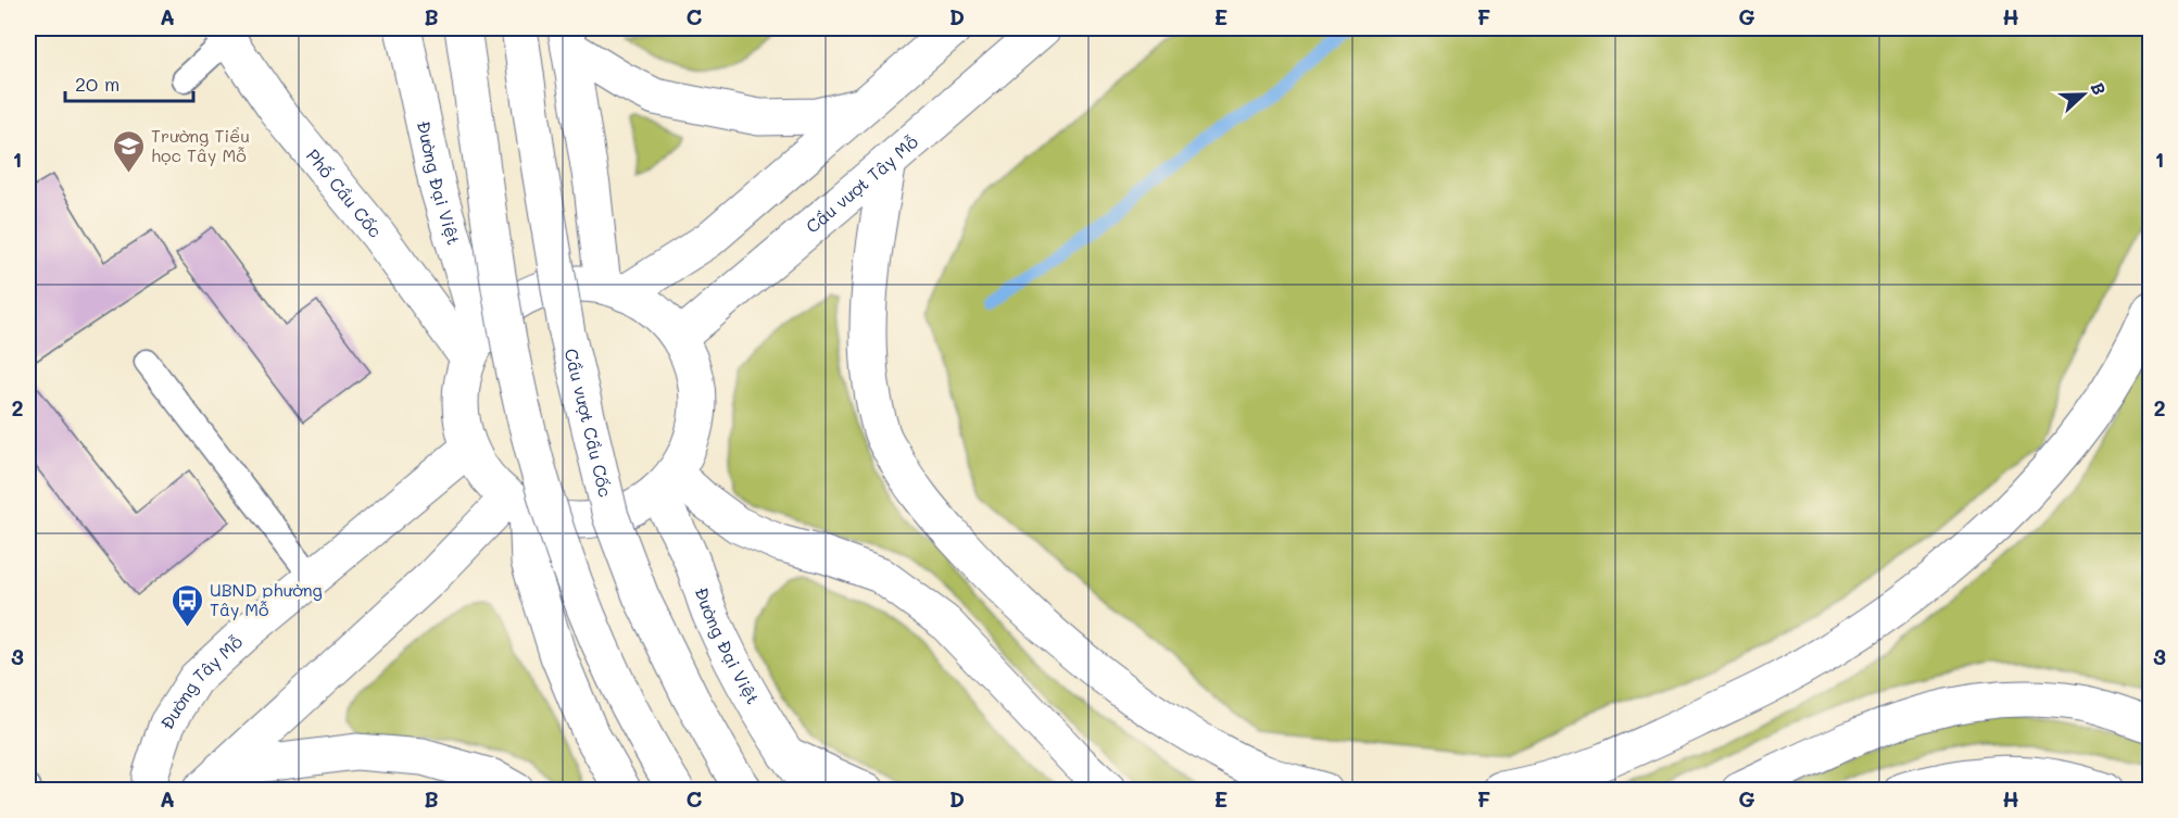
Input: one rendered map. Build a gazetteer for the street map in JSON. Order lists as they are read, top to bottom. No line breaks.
{"streets":{"main road":["Đường Đại Việt","Cầu vượt Tây Mỗ","Phố Cầu Cốc","Cầu vượt Cầu Cốc","Đường Tây Mỗ"]},"crossings":[["Đường Đại Việt","Phố Cầu Cốc"]],"places":{"school or university":["Trường Tiểu học Tây Mỗ"],"bus stop":["UBND phường Tây Mỗ"]},"scale_bar":"20 m","north":"right","grid":{"columns":["A","B","C","D","E","F","G","H"],"rows":["1","2","3"]}}
